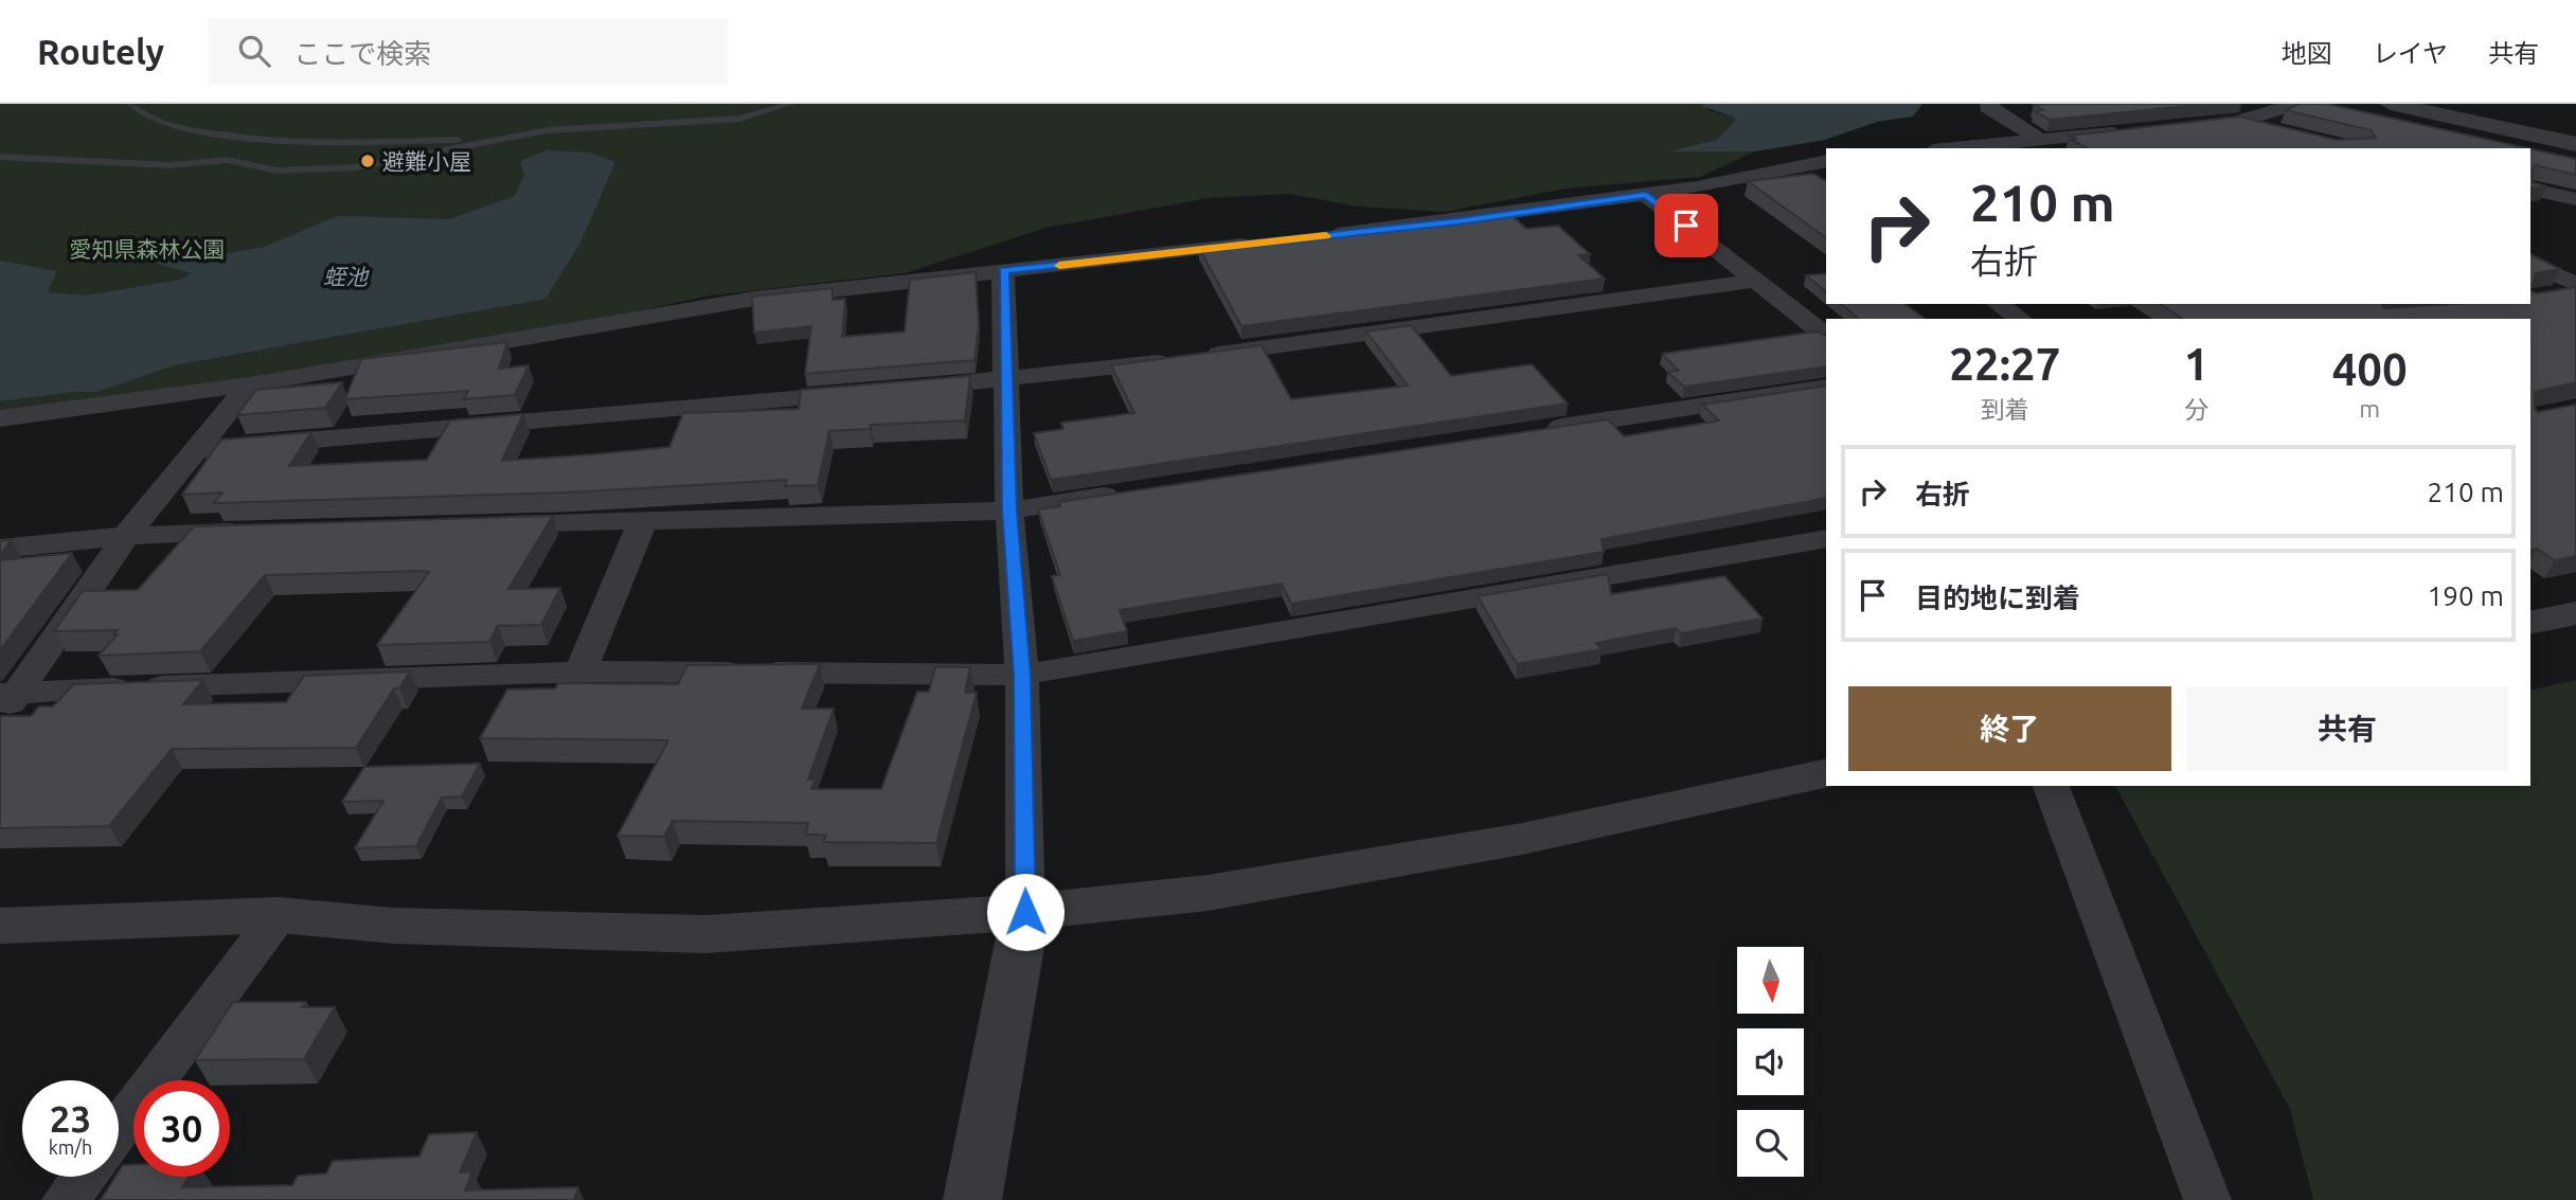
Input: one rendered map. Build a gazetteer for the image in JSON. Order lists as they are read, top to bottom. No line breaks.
{"water":["蛭池"],"parks":["愛知県森林公園"],"places":["避難小屋"],"north":"bottom","page":{"header":"Routely","search":"ここで検索","nav":["地図","レイヤ","共有"],"turn":["210 m","右折"],"eta":["22:27","到着","1","分","400","m"],"list":[{"name":"右折","value":"210 m"},{"name":"目的地に到着","value":"190 m"}],"buttons":["終了","共有"],"speed":"23 km/h","limit":"30"}}
